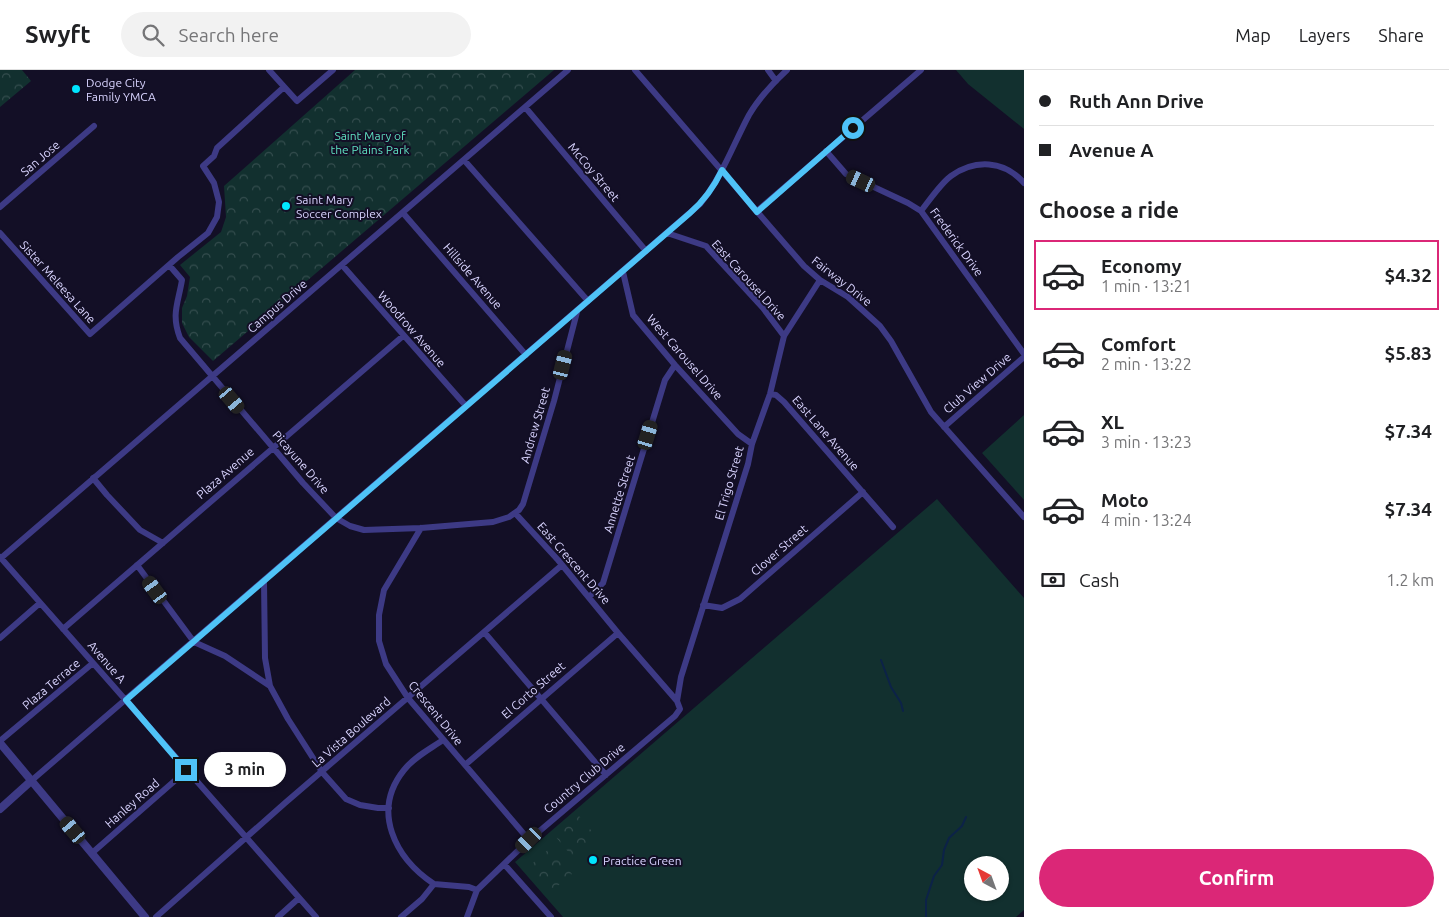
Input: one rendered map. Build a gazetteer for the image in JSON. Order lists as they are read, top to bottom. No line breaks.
{"streets":{"street":["San Jose","McCoy Street","Frederick Drive","Hillside Avenue","East Carousel Drive","Fairway Drive","Sister Meleesa Lane","Campus Drive","Woodrow Avenue","West Carousel Drive","Club View Drive","Andrew Street","East Lane Avenue","Picayune Drive","Plaza Avenue","El Trigo Street","Annette Street","Clover Street","East Crescent Drive","Avenue A","Plaza Terrace","El Corto Street","Crescent Drive","La Vista Boulevard","Country Club Drive","Hanley Road"]},"crossings":[["McCoy Street","Campus Drive"],["Frederick Drive","Club View Drive"],["Hillside Avenue","Campus Drive"],["East Carousel Drive","El Trigo Street"],["Fairway Drive","Club View Drive"],["Fairway Drive","El Trigo Street"],["Campus Drive","Woodrow Avenue"],["Campus Drive","Picayune Drive"],["Campus Drive","Avenue A"],["Woodrow Avenue","Plaza Avenue"],["West Carousel Drive","El Trigo Street"],["West Carousel Drive","Annette Street"],["Andrew Street","East Crescent Drive"],["East Lane Avenue","El Trigo Street"],["East Lane Avenue","Clover Street"],["Picayune Drive","Plaza Avenue"],["Picayune Drive","Crescent Drive"],["Plaza Avenue","Avenue A"],["El Trigo Street","Clover Street"],["El Trigo Street","East Crescent Drive"],["El Trigo Street","Country Club Drive"],["Annette Street","East Crescent Drive"],["East Crescent Drive","El Corto Street"],["East Crescent Drive","La Vista Boulevard"],["East Crescent Drive","Country Club Drive"],["Avenue A","Plaza Terrace"],["Avenue A","La Vista Boulevard"],["Avenue A","Hanley Road"],["El Corto Street","Crescent Drive"],["El Corto Street","Country Club Drive"],["Crescent Drive","La Vista Boulevard"],["Crescent Drive","Country Club Drive"]],"parks":["Saint Mary of the Plains Park"],"places":["Dodge City Family YMCA","Saint Mary Soccer Complex","Practice Green"],"north":"top left","page":{"header":"Swyft","search":"Search here","nav":["Map","Layers","Share"],"banner":["Ruth Ann Drive","Avenue A"],"heading":"Choose a ride","list":[{"name":"Economy","note":"1 min · 13:21","value":"$4.32"},{"name":"Comfort","note":"2 min · 13:22","value":"$5.83"},{"name":"XL","note":"3 min · 13:23","value":"$7.34"},{"name":"Moto","note":"4 min · 13:24","value":"$7.34"}],"pay":["Cash","1.2 km"],"bubble":"3 min","buttons":"Confirm"}}
